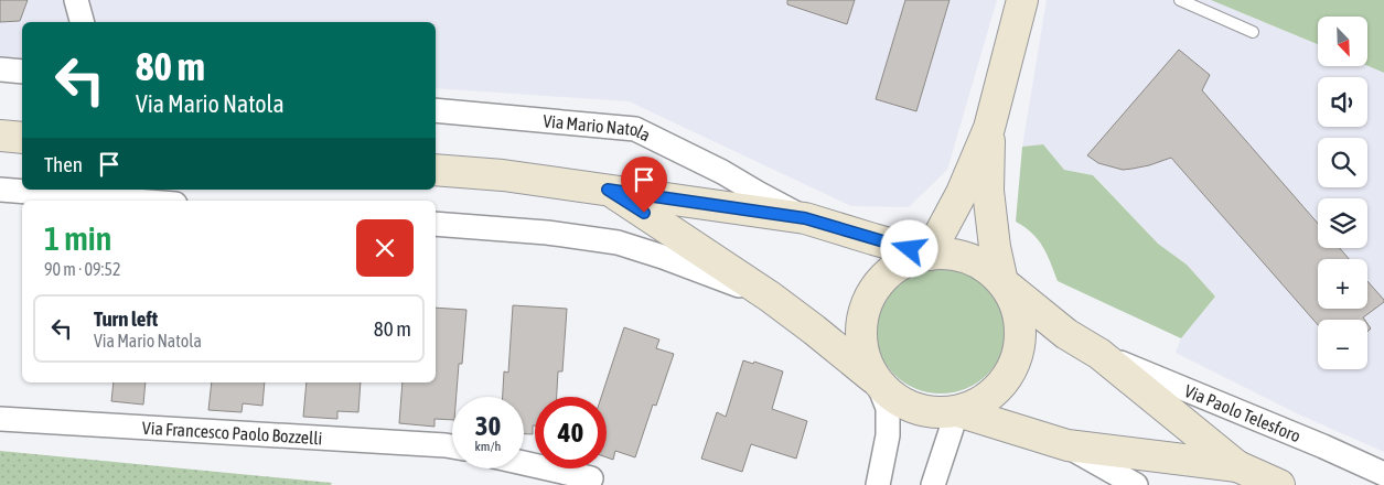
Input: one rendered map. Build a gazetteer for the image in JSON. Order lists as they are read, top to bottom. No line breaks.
{"streets":{"street":["Via Mario Natola","Via Paolo Telesforo","Via Francesco Paolo Bozzelli"]},"crossings":[["Via Mario Natola","Via Paolo Telesforo"]],"north":"bottom right","page":{"map_buttons":["+","−"],"turn":["80 m","Via Mario Natola"],"then":"Then","heading":["1 min","90 m · 09:52"],"list":[{"name":"Turn left","note":"Via Mario Natola","value":"80 m"}],"speed":"30 km/h","limit":"40"}}
